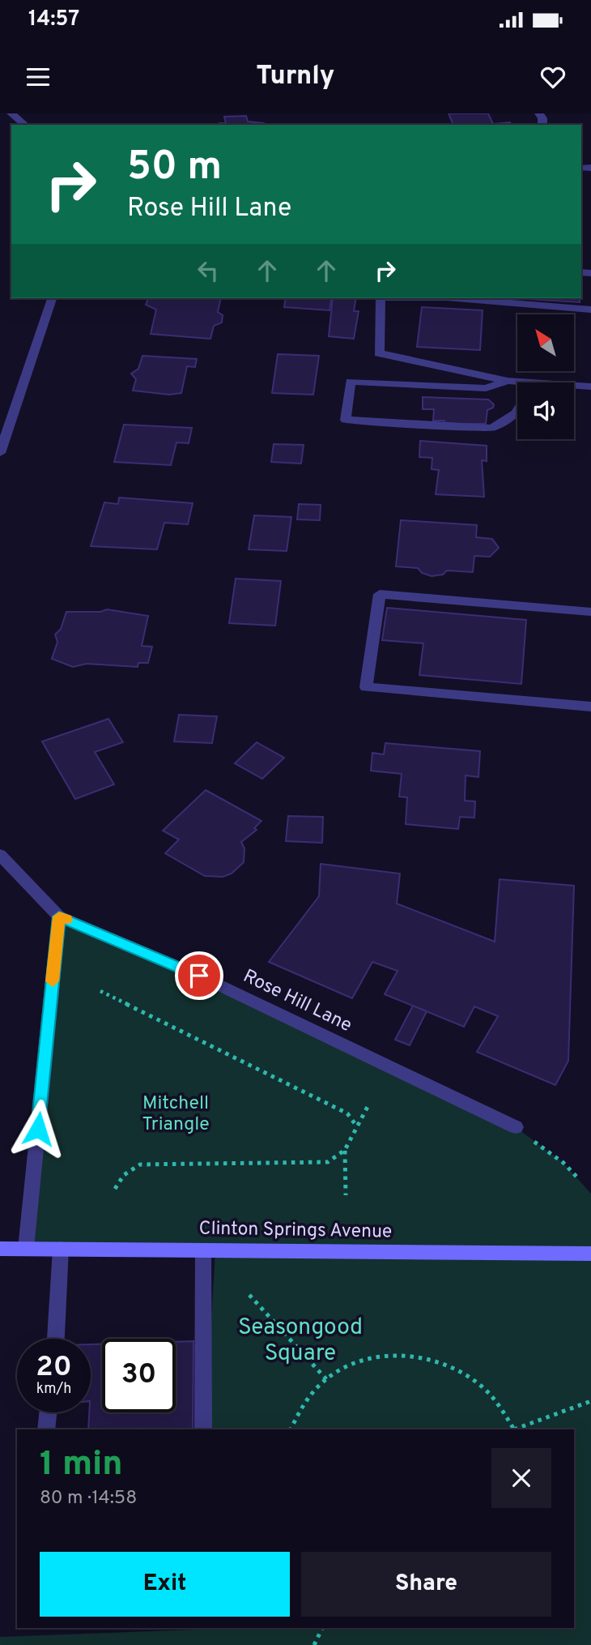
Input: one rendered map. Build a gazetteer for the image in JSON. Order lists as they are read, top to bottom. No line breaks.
{"streets":{"street":["Rose Hill Lane","Clinton Springs Avenue"]},"parks":["Mitchell Triangle","Seasongood Square"],"north":"top left","page":{"status":"14:57","header":"Turnly","turn":["50 m","Rose Hill Lane"],"speed":"20 km/h","limit":"30","heading":["1 min","80 m · 14:58"],"buttons":["Exit","Share"]}}
